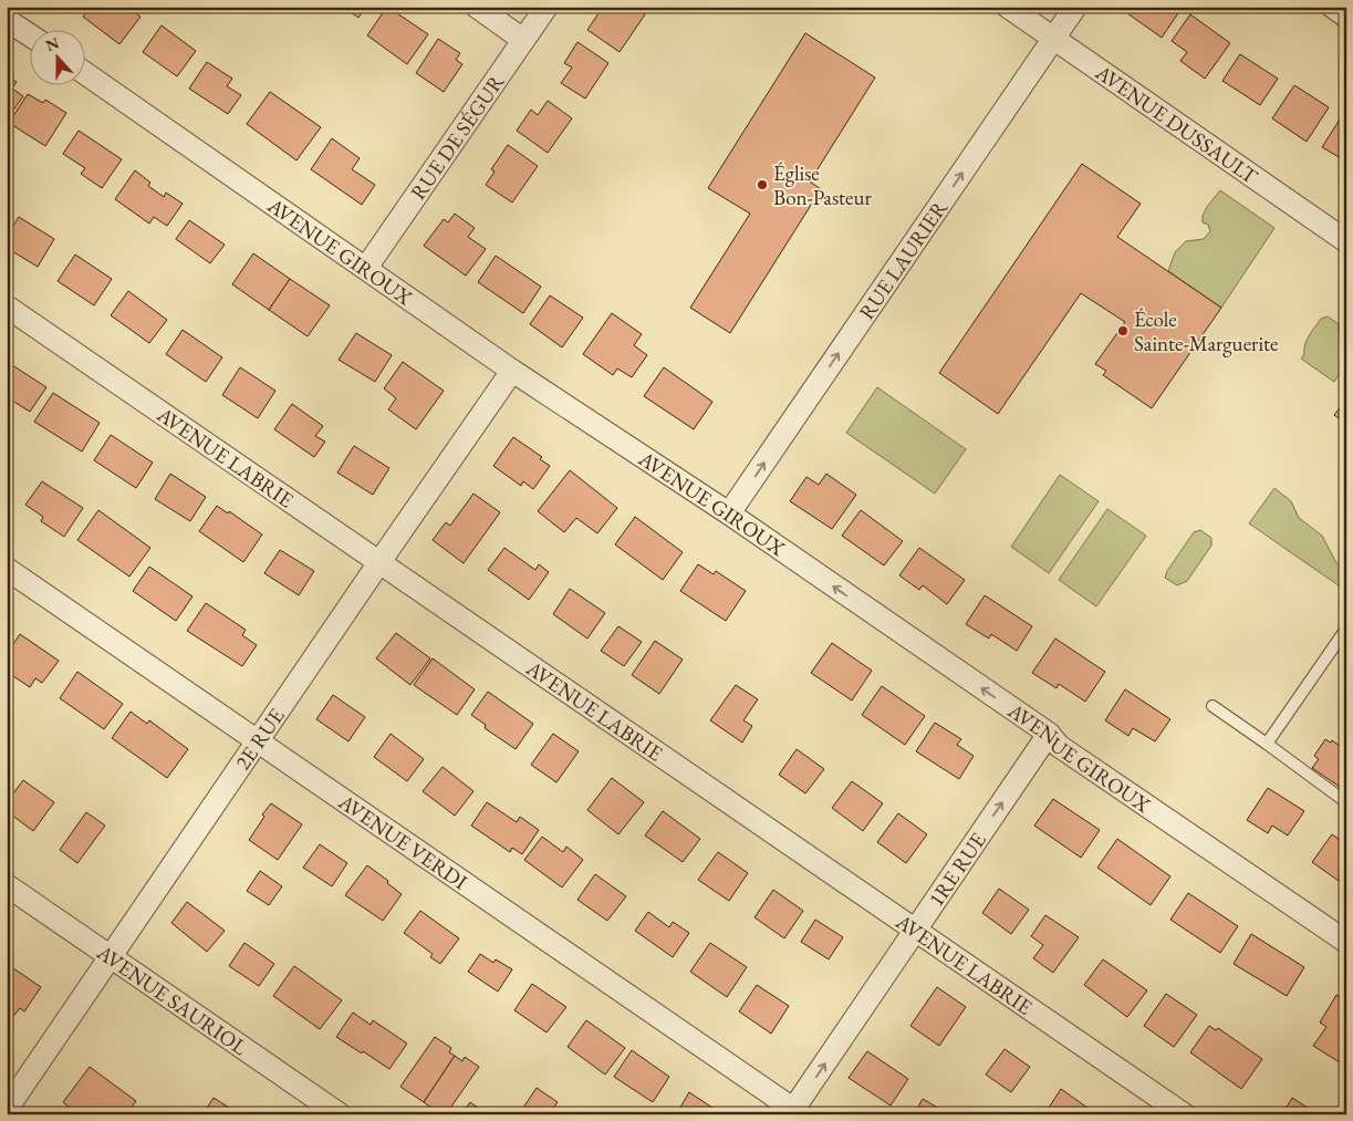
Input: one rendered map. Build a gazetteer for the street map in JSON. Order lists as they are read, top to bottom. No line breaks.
{"streets":{"street":["AVENUE DUSSAULT","RUE DE SÉGUR","AVENUE GIROUX","RUE LAURIER","AVENUE LABRIE","2E RUE","AVENUE VERDI","1RE RUE","AVENUE SAURIOL"]},"crossings":[["AVENUE DUSSAULT","RUE LAURIER"],["RUE DE SÉGUR","AVENUE GIROUX"],["AVENUE GIROUX","RUE LAURIER"],["AVENUE GIROUX","2E RUE"],["AVENUE GIROUX","1RE RUE"],["AVENUE LABRIE","2E RUE"],["AVENUE LABRIE","1RE RUE"],["2E RUE","AVENUE VERDI"],["2E RUE","AVENUE SAURIOL"],["AVENUE VERDI","1RE RUE"]],"one_way":["RUE LAURIER","1RE RUE"],"places":["Église Bon-Pasteur","École Sainte-Marguerite"],"north":"top"}
